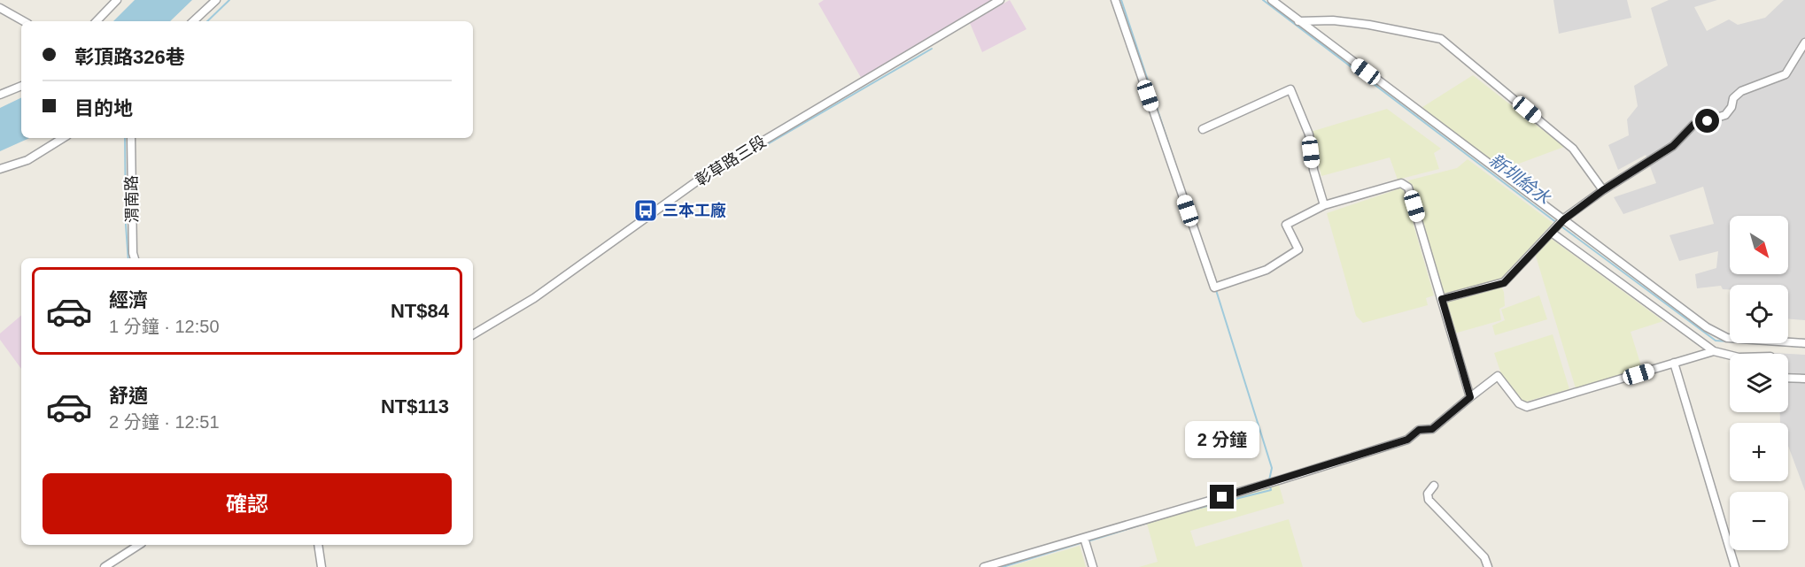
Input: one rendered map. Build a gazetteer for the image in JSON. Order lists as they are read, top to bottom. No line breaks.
{"streets":{"street":["彰草路三段","渭南路"]},"water":["新圳給水"],"places":{"bus stop":["三本工廠"]},"north":"bottom right","page":{"banner":["彰頂路326巷","目的地"],"map_buttons":["+","−"],"list":[{"name":"經濟","note":"1 分鐘 · 12:50","value":"NT$84"},{"name":"舒適","note":"2 分鐘 · 12:51","value":"NT$113"}],"bubble":"2 分鐘","buttons":"確認"}}
